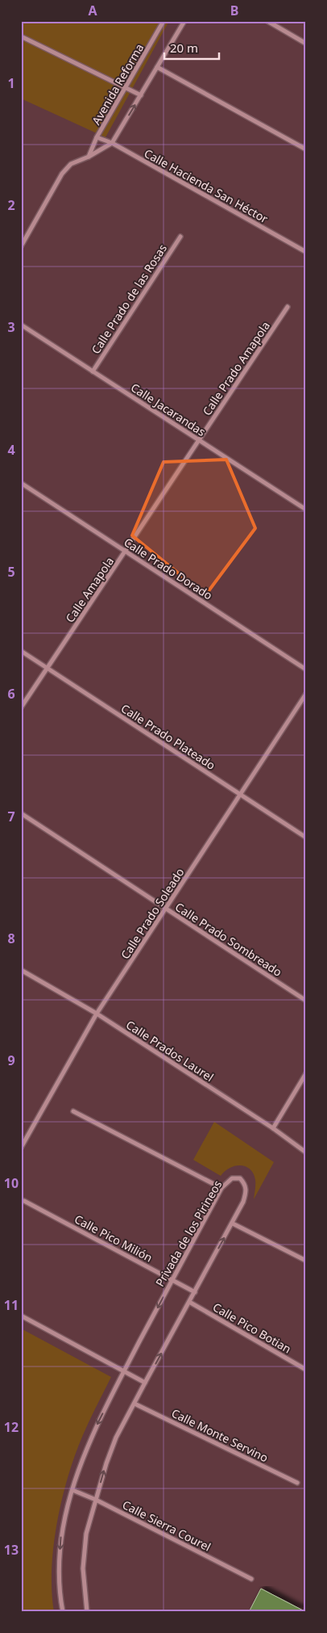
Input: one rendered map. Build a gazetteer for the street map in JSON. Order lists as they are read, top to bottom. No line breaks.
{"streets":{"street":["Avenida Reforma","Calle Hacienda San Héctor","Calle Prado de las Rosas","Calle Prado Amapola","Calle Jacarandas","Calle Prado Dorado","Calle Amapola","Calle Prado Plateado","Calle Prado Soleado","Calle Prado Sombreado","Calle Prados Laurel","Privada de los Pirineos","Calle Pico Milión","Calle Pico Botian","Calle Monte Servino","Calle Sierra Courel"]},"crossings":[["Avenida Reforma","Calle Hacienda San Héctor"],["Calle Prado de las Rosas","Calle Jacarandas"],["Calle Prado Amapola","Calle Jacarandas"],["Calle Prado Amapola","Calle Amapola"],["Calle Jacarandas","Calle Amapola"],["Calle Prado Dorado","Calle Amapola"],["Calle Amapola","Calle Prado Plateado"],["Calle Prado Plateado","Calle Prado Soleado"],["Calle Prado Soleado","Calle Prado Sombreado"],["Calle Prado Soleado","Calle Prados Laurel"],["Privada de los Pirineos","Calle Pico Milión"],["Privada de los Pirineos","Calle Pico Botian"],["Privada de los Pirineos","Calle Monte Servino"],["Privada de los Pirineos","Calle Sierra Courel"]],"scale_bar":"20 m","grid":{"columns":["A","B"],"rows":["1","2","3","4","5","6","7","8","9","10","11","12","13"]}}
